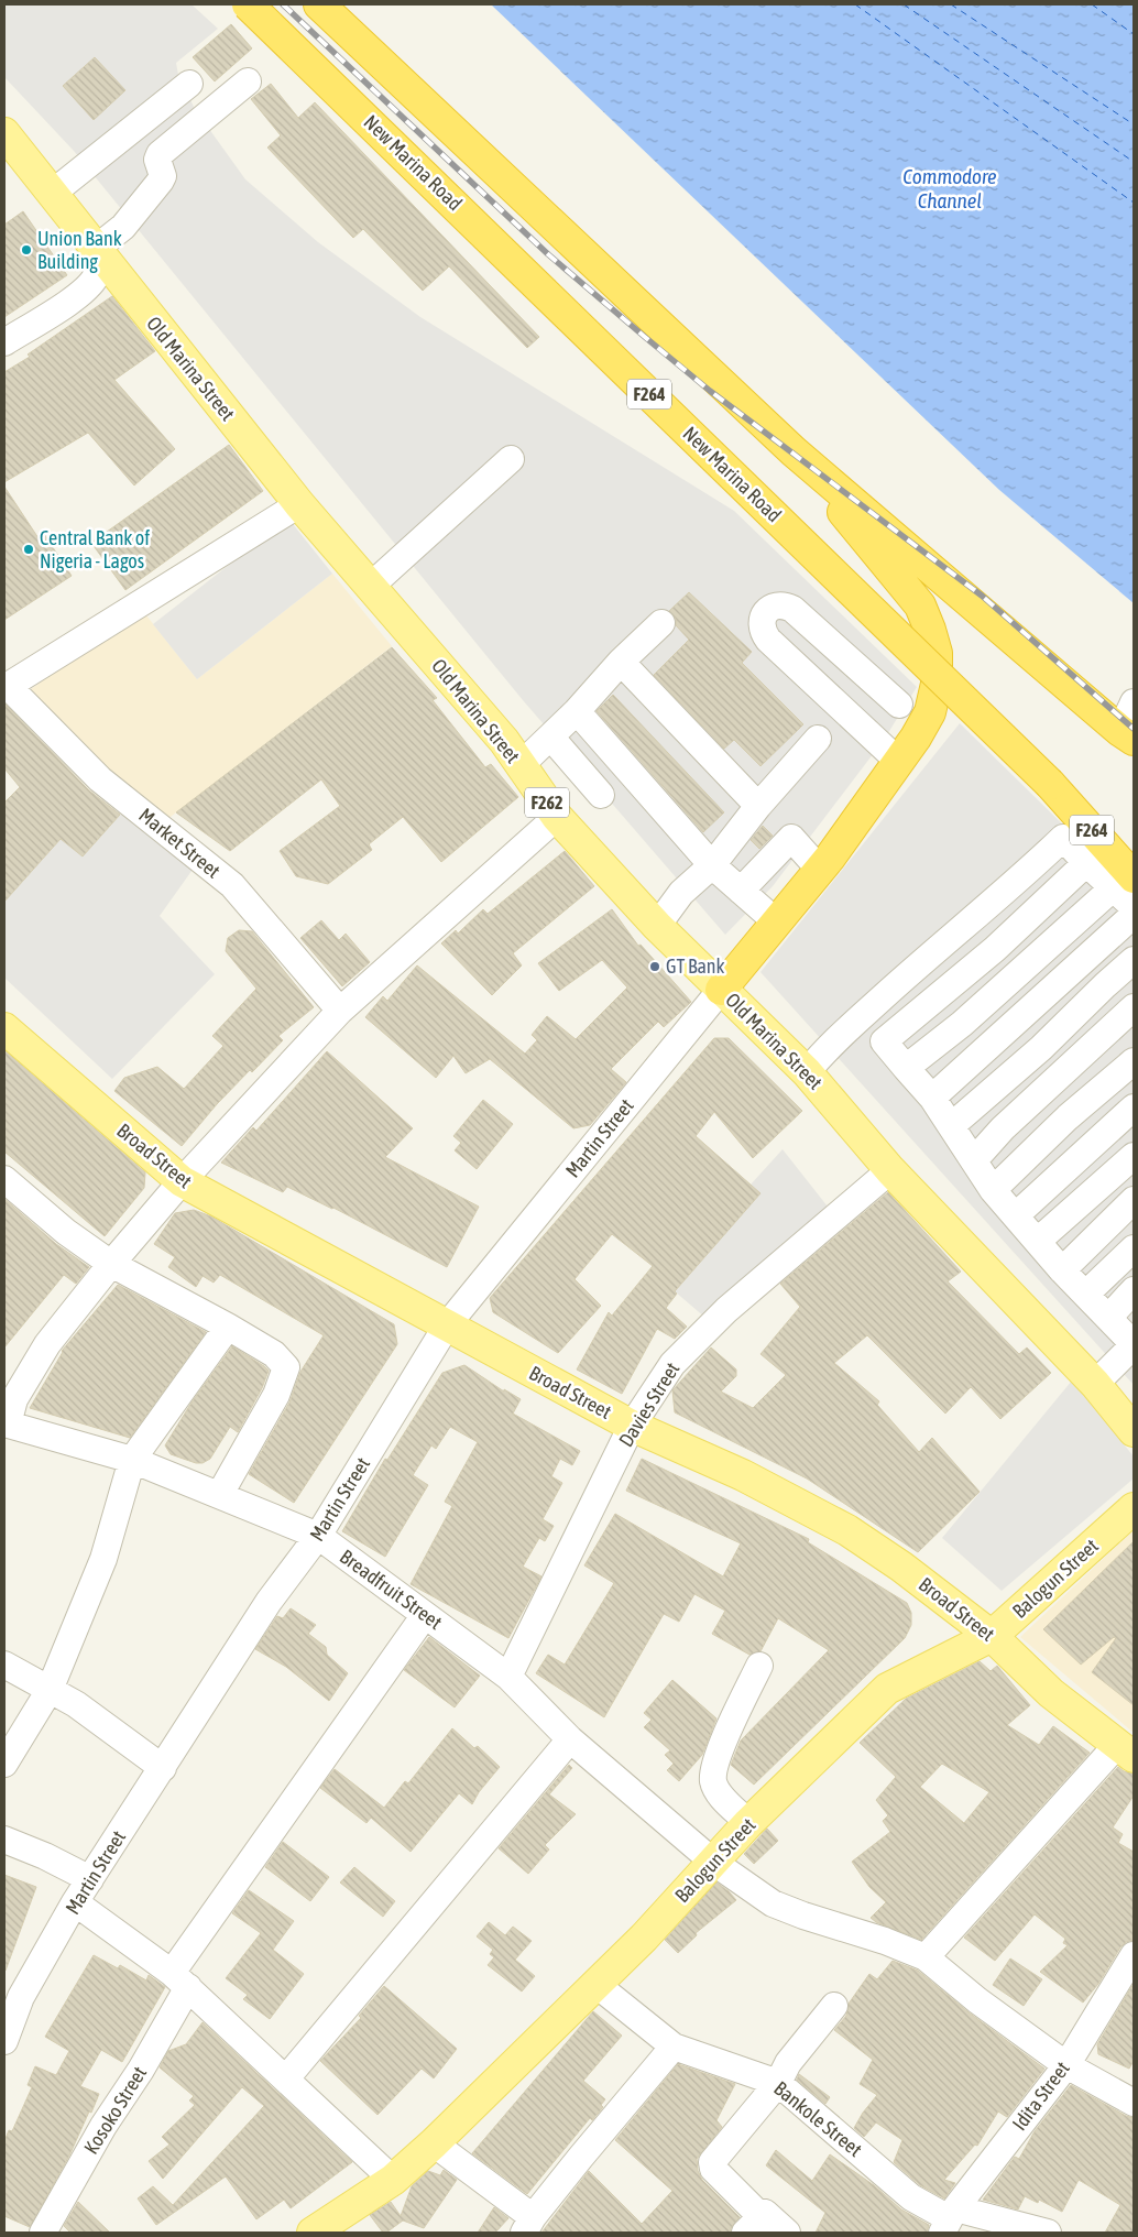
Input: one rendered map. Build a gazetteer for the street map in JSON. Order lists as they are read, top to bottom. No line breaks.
{"streets":{"highway":["New Marina Road","F264"],"main road":["Old Marina Street","F262","Broad Street","Balogun Street"],"street":["Market Street","Martin Street","Davies Street","Breadfruit Street","Idita Street","Kosoko Street","Bankole Street"]},"crossings":[["New Marina Road","F264"],["Old Marina Street","Martin Street"],["Old Marina Street","Davies Street"],["Martin Street","Broad Street"],["Martin Street","Breadfruit Street"],["Broad Street","Davies Street"],["Broad Street","Balogun Street"],["Davies Street","Breadfruit Street"],["Balogun Street","Breadfruit Street"],["Balogun Street","Bankole Street"],["Breadfruit Street","Idita Street"],["Breadfruit Street","Kosoko Street"],["Idita Street","Bankole Street"]],"water":["Commodore Channel"],"places":["Union Bank Building","Central Bank of Nigeria - Lagos","GT Bank"]}
